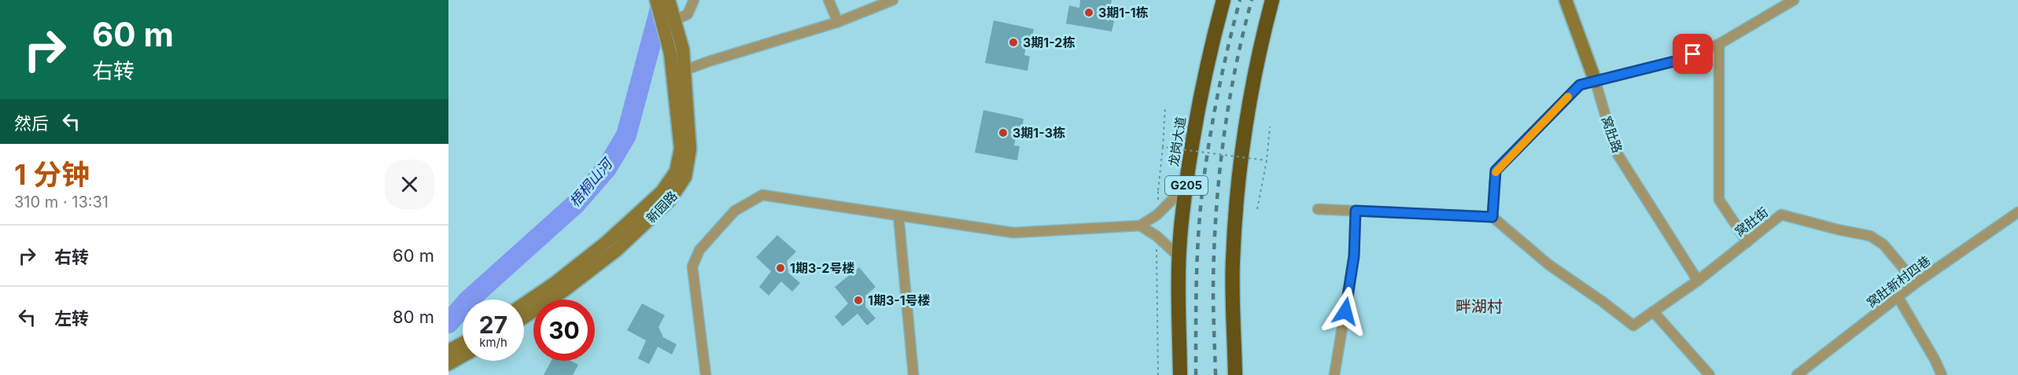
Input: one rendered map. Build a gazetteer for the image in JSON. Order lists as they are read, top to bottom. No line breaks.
{"streets":{"highway":["龙岗大道","G205"],"street":["窝肚路","新园路","窝肚街","窝肚新村四巷"]},"crossings":[["窝肚路","窝肚街"],["窝肚街","窝肚新村四巷"]],"districts":["畔湖村"],"water":["梧桐山河"],"places":["3期1-1栋","3期1-2栋","3期1-3栋","1期3-2号楼","1期3-1号楼"],"page":{"turn":["60 m","右转"],"then":"然后","heading":["1 分钟","310 m · 13:31"],"list":[{"name":"右转","value":"60 m"},{"name":"左转","value":"80 m"}],"speed":"27 km/h","limit":"30"}}
